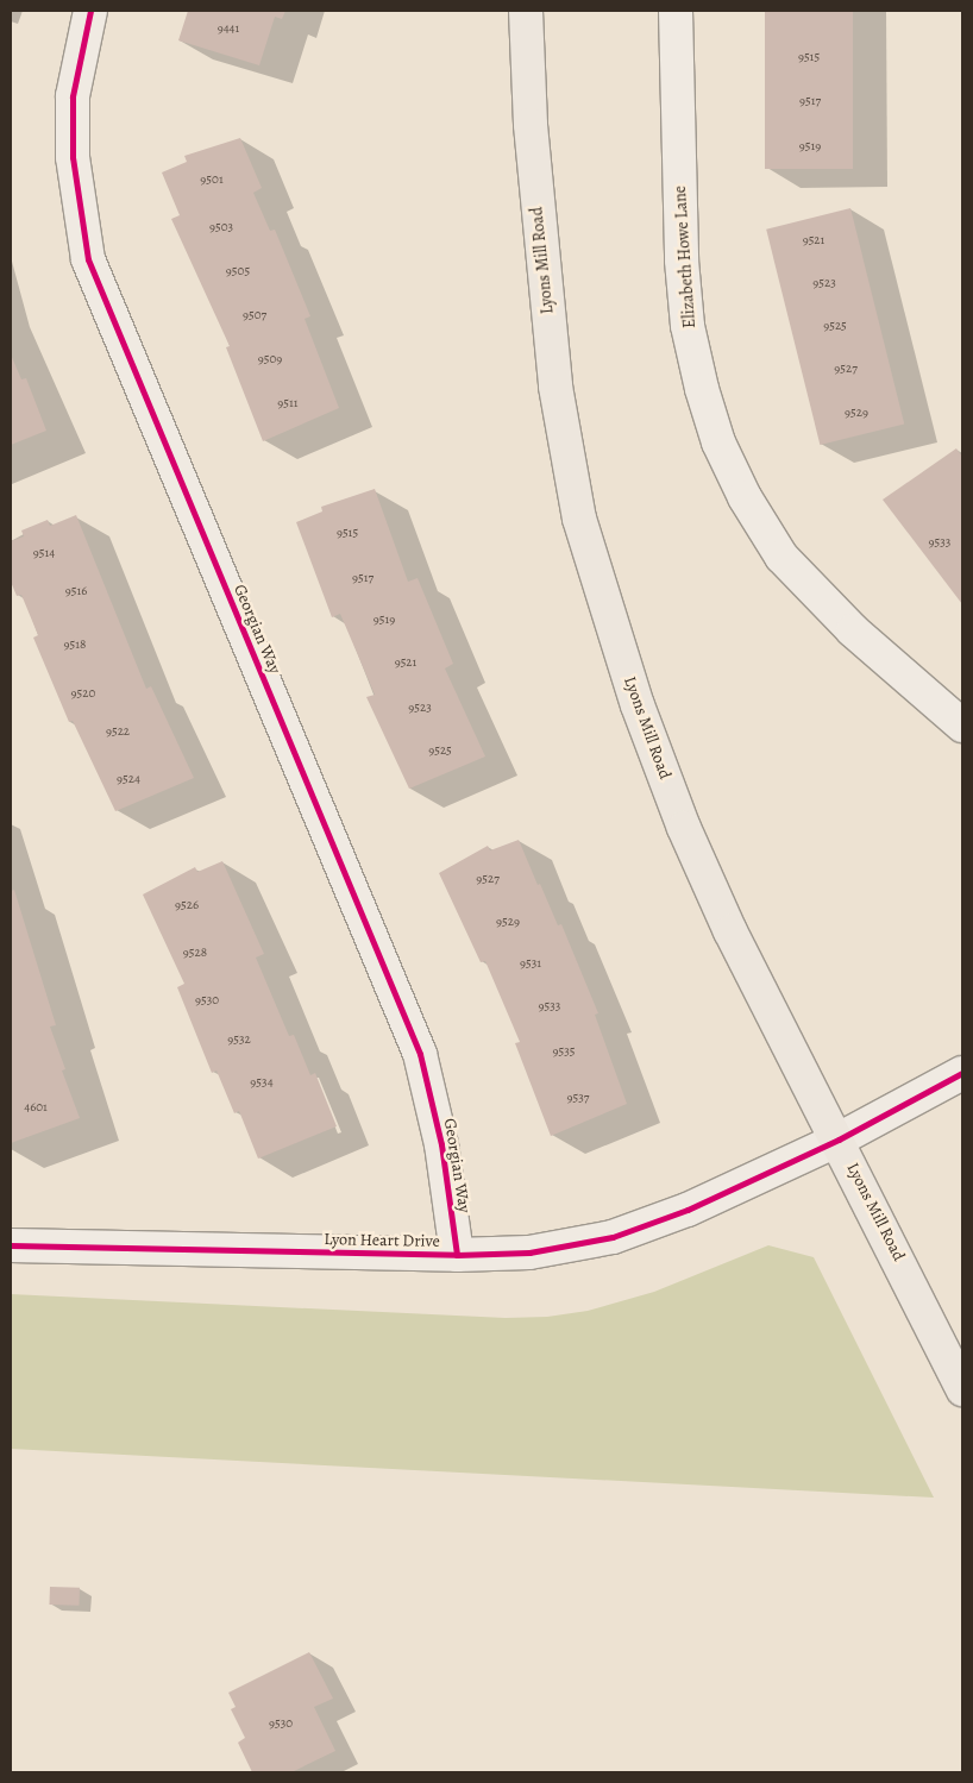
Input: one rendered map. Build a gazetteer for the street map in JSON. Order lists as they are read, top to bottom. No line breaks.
{"streets":{"main road":["Lyons Mill Road"],"street":["Elizabeth Howe Lane","Georgian Way","Lyon Heart Drive"]},"crossings":[["Lyons Mill Road","Lyon Heart Drive"],["Georgian Way","Lyon Heart Drive"]],"house_numbers":["9441","9515","9517","9519","9501","9503","9521","9505","9523","9507","9525","9509","9527","9511","9529","9515","9533","9514","9517","9516","9519","9518","9521","9520","9523","9522","9525","9524","9527","9526","9529","9528","9531","9530","9533","9532","9535","9534","9537","4601","9530"]}
